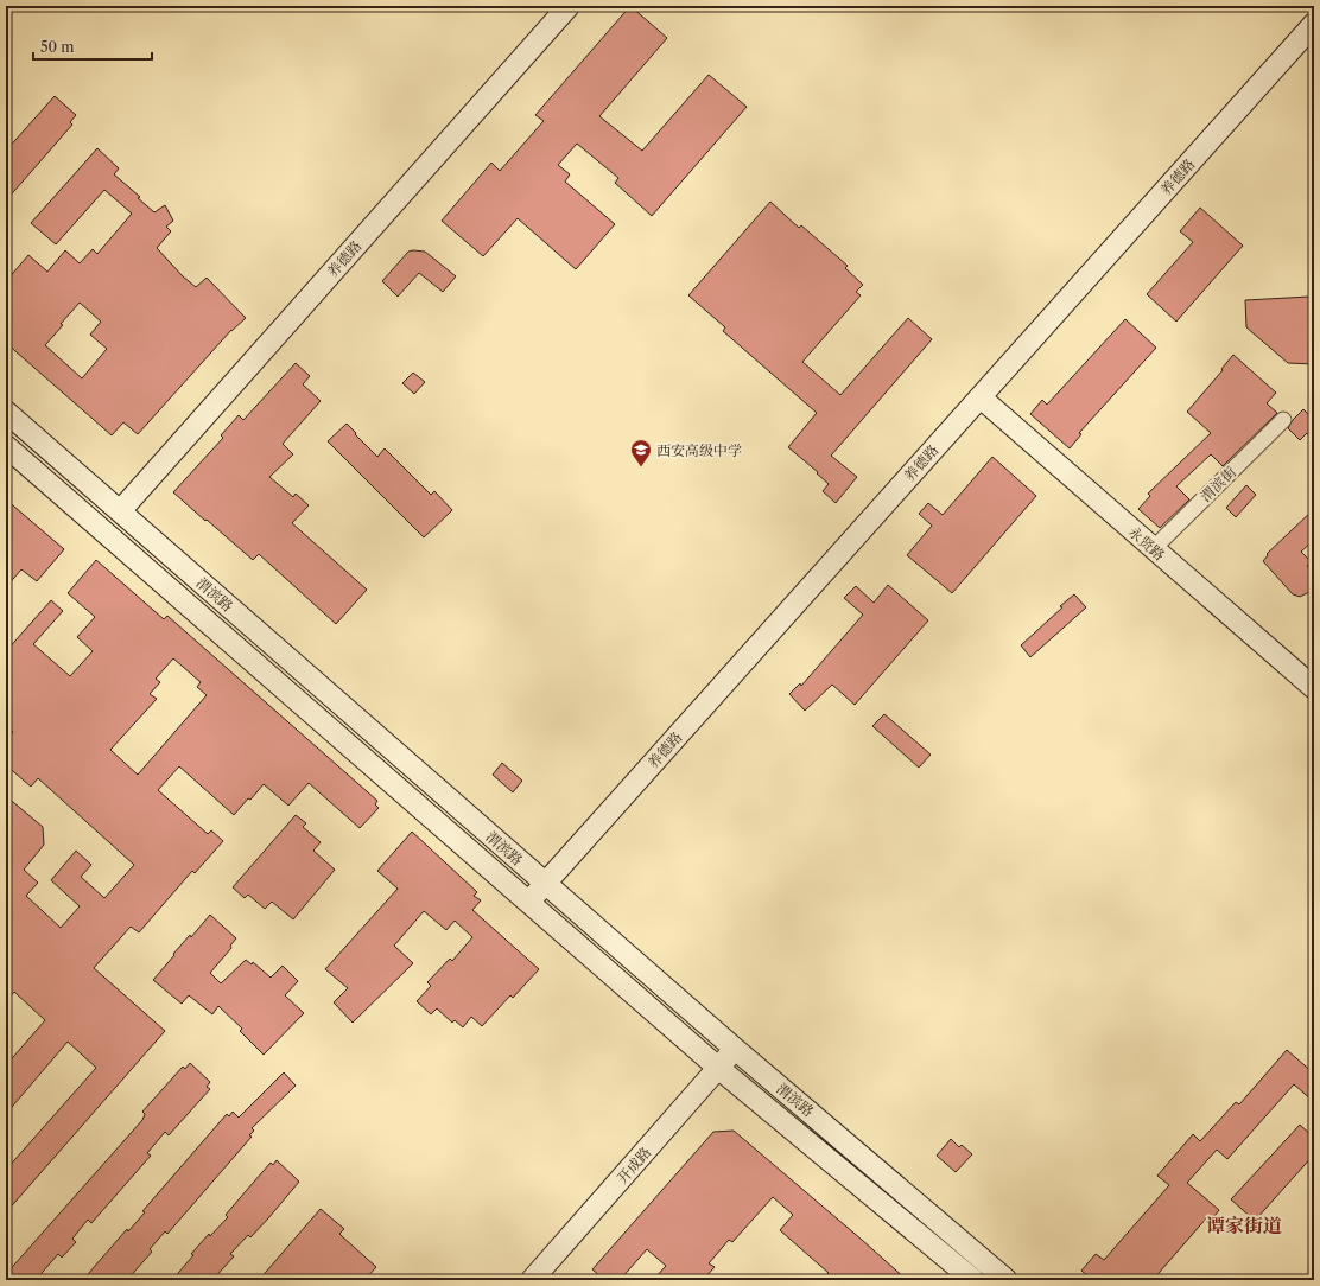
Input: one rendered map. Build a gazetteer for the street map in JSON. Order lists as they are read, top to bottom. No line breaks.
{"streets":{"street":["养德路","渭滨街","永贤路","渭滨路","开成路"]},"crossings":[["养德路","永贤路"],["养德路","渭滨路"],["渭滨街","永贤路"],["渭滨路","开成路"]],"districts":["谭家街道"],"places":{"school or university":["西安高级中学"]},"scale_bar":"50 m"}
